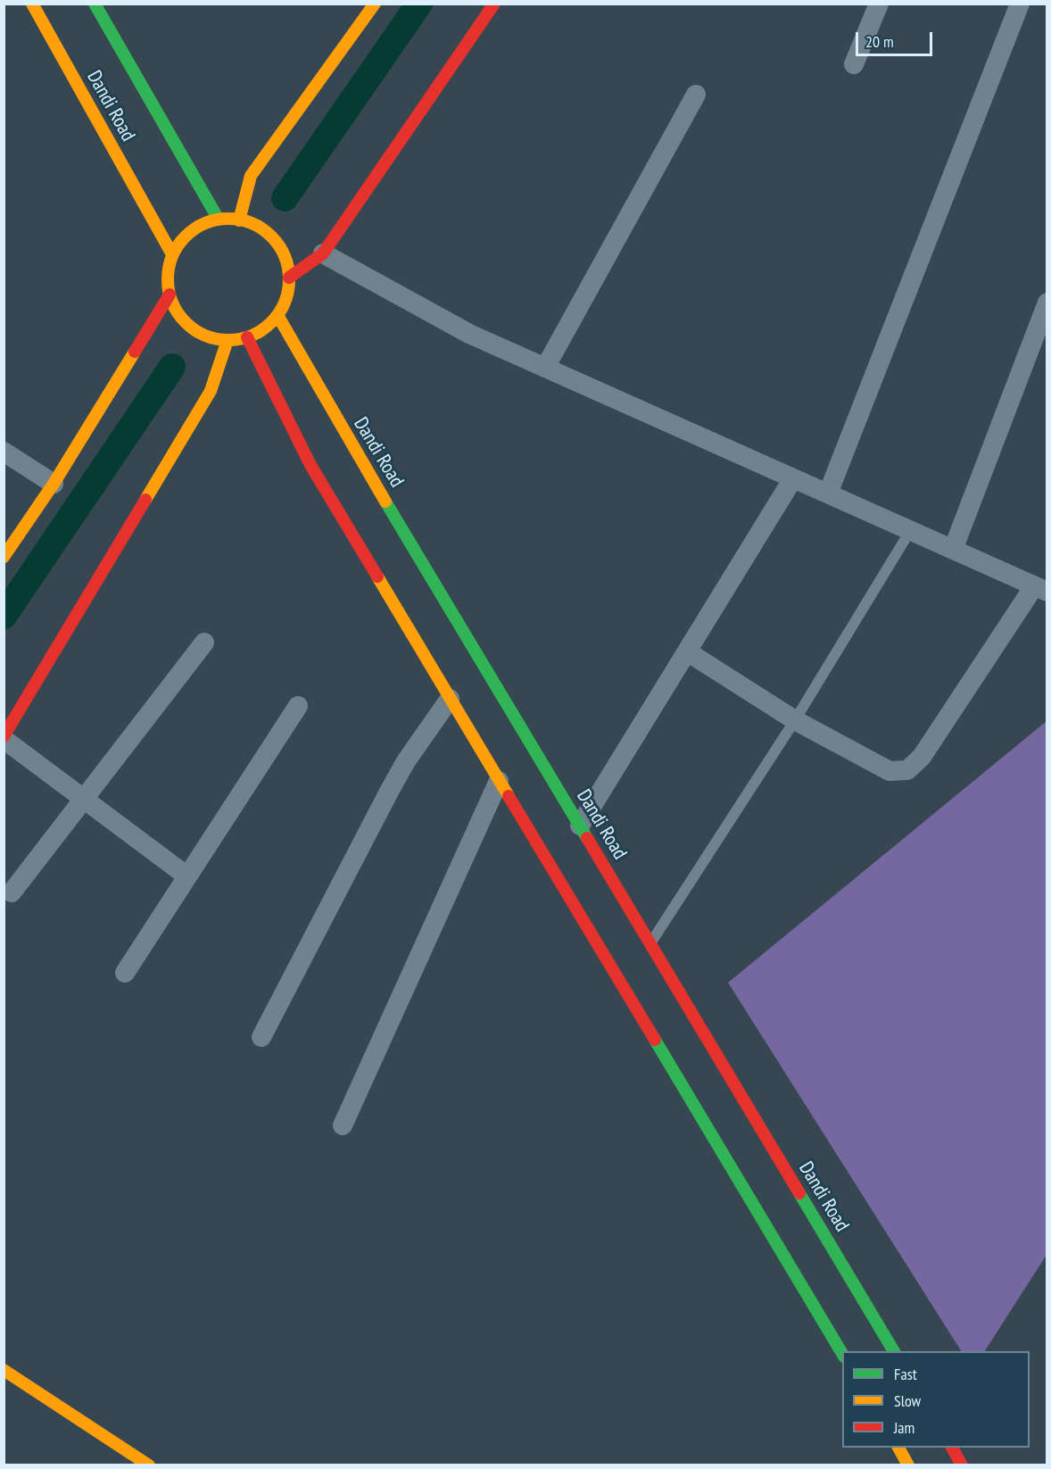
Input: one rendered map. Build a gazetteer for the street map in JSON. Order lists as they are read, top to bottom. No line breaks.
{"streets":{"main road":["Dandi Road"]},"legend":["Fast","Slow","Jam"],"scale_bar":"20 m"}
